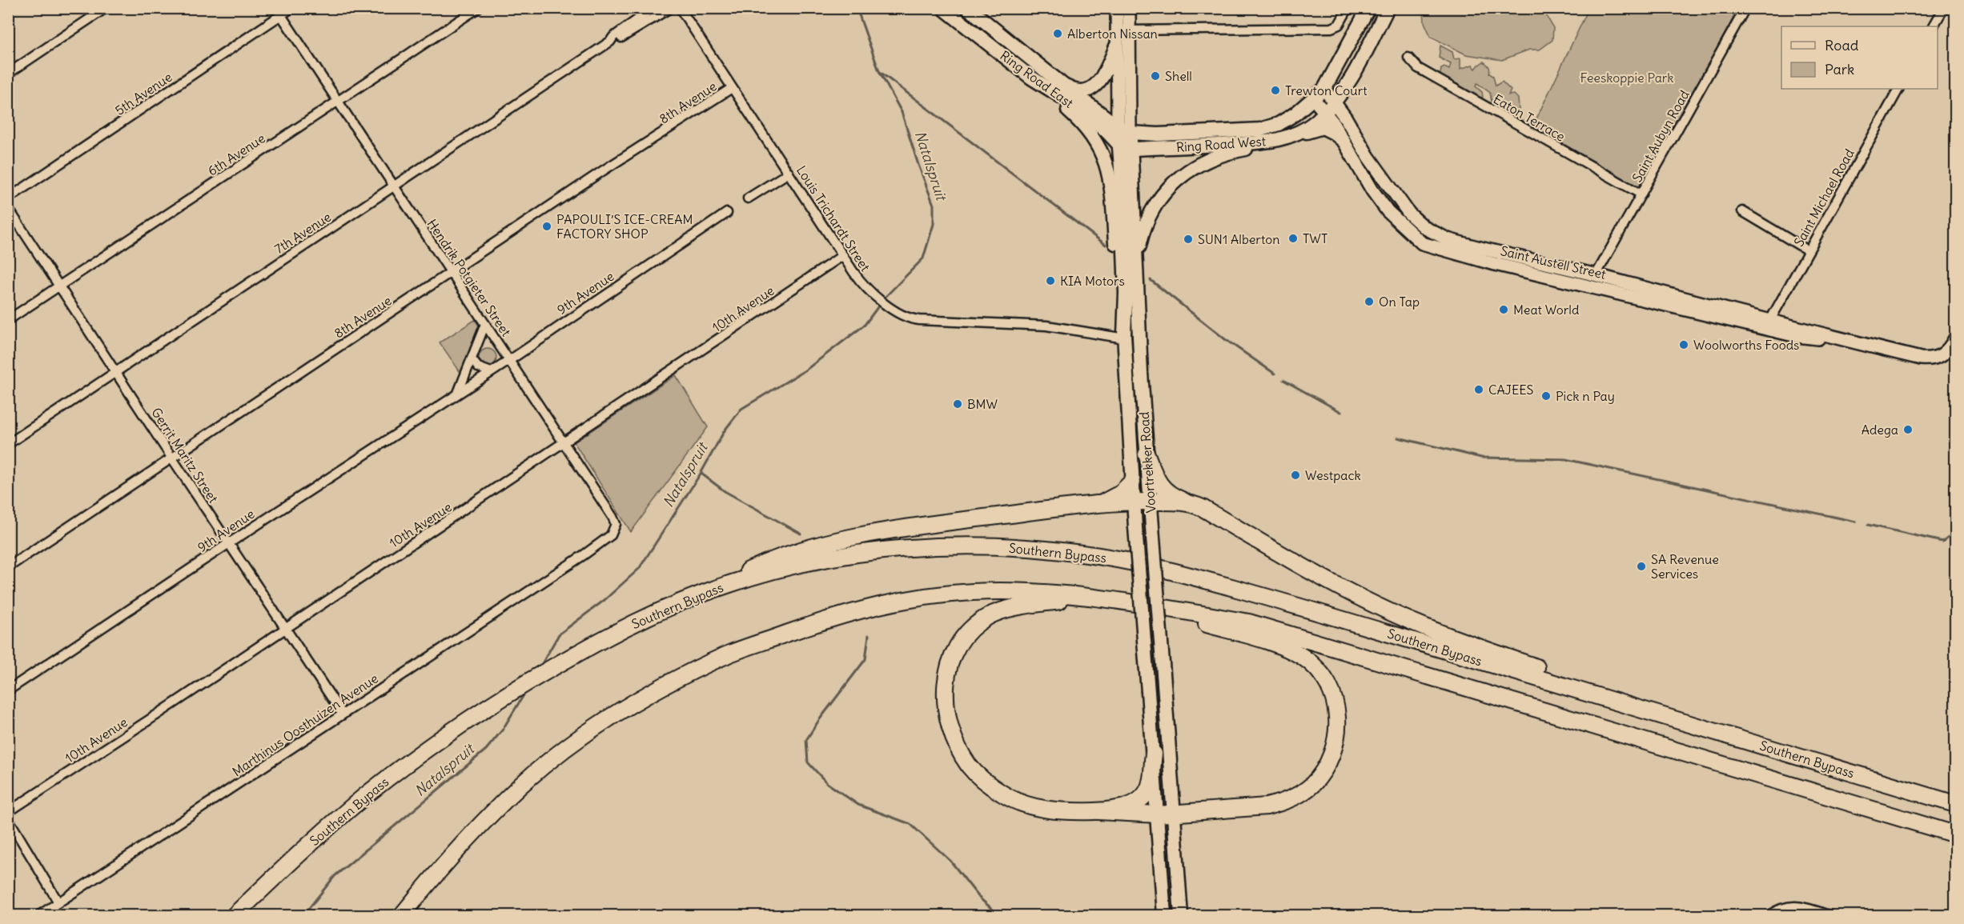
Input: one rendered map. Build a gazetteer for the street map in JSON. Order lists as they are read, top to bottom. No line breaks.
{"streets":{"highway":["Southern Bypass"],"main road":["Ring Road East","Ring Road West","Voortrekker Road"],"street":["5th Avenue","8th Avenue","Eaton Terrace","Saint Aubyn Road","6th Avenue","Saint Michael Road","Louis Trichardt Street","7th Avenue","Saint Austell Street","Hendrik Potgieter Street","9th Avenue","10th Avenue","Gerrit Maritz Street","Marthinus Oosthuizen Avenue"]},"crossings":[["Ring Road East","Ring Road West"],["Ring Road East","Voortrekker Road"],["5th Avenue","Hendrik Potgieter Street"],["8th Avenue","Louis Trichardt Street"],["8th Avenue","Hendrik Potgieter Street"],["8th Avenue","Gerrit Maritz Street"],["Eaton Terrace","Saint Aubyn Road"],["Saint Aubyn Road","Saint Austell Street"],["Ring Road West","Saint Austell Street"],["Ring Road West","Voortrekker Road"],["6th Avenue","Hendrik Potgieter Street"],["6th Avenue","Gerrit Maritz Street"],["Saint Michael Road","Saint Austell Street"],["Louis Trichardt Street","10th Avenue"],["Louis Trichardt Street","Voortrekker Road"],["7th Avenue","Hendrik Potgieter Street"],["7th Avenue","Gerrit Maritz Street"],["Hendrik Potgieter Street","9th Avenue"],["Hendrik Potgieter Street","10th Avenue"],["Hendrik Potgieter Street","Marthinus Oosthuizen Avenue"],["9th Avenue","Gerrit Maritz Street"],["10th Avenue","Gerrit Maritz Street"],["Gerrit Maritz Street","Marthinus Oosthuizen Avenue"]],"water":["Natalspruit"],"parks":["Feeskoppie Park"],"places":["Alberton Nissan","Shell","Trewton Court","PAPOULI’S ICE-CREAM FACTORY SHOP","TWT","SUN1 Alberton","KIA Motors","On Tap","Meat World","Woolworths Foods","CAJEES","Pick n Pay","BMW","Adega","Westpack","SA Revenue Services"],"legend":["Road","Park"]}
